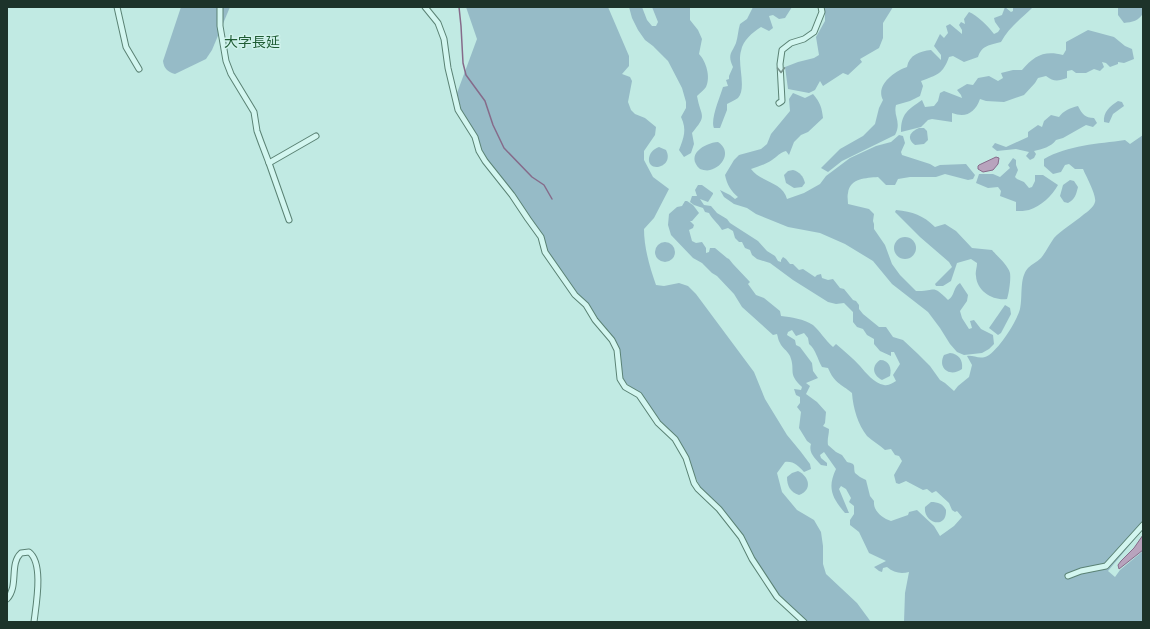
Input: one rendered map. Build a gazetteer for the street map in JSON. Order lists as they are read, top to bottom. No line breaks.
{"districts":["大字長延"]}
